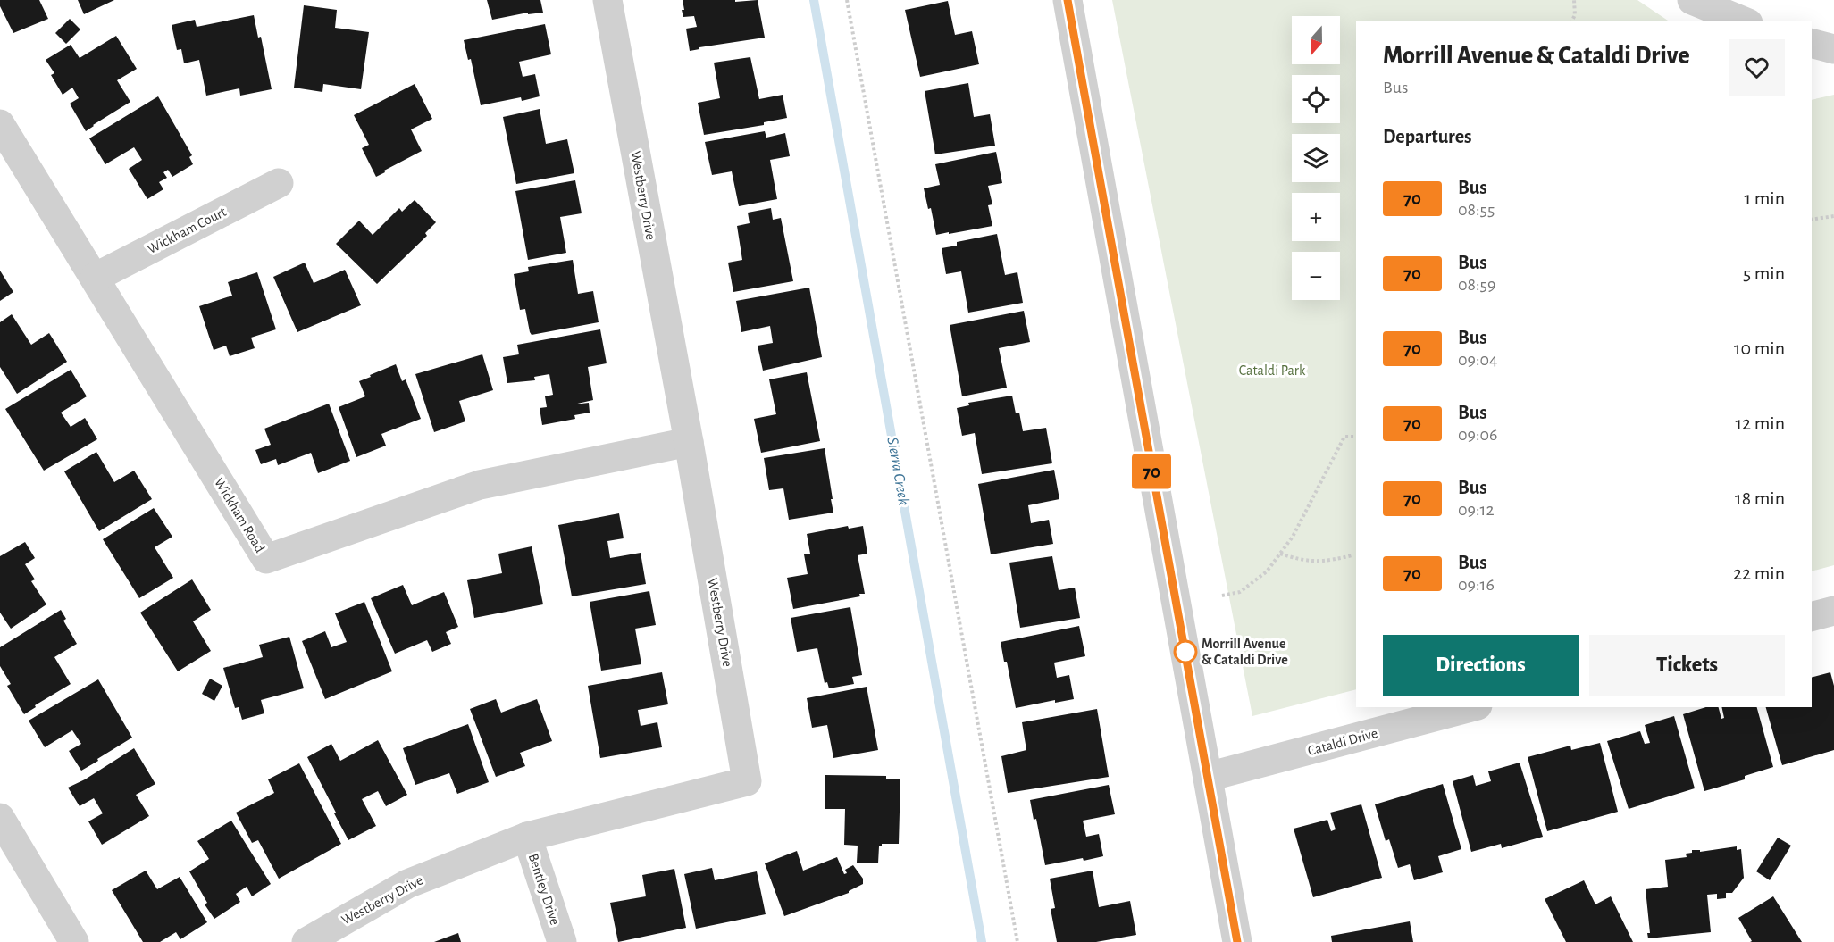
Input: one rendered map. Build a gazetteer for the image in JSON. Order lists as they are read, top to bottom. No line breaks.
{"streets":{"street":["Westberry Drive","Wickham Court","Wickham Road","Cataldi Drive","Bentley Drive"]},"crossings":[["Westberry Drive","Wickham Road"],["Westberry Drive","Bentley Drive"],["Wickham Court","Wickham Road"]],"water":["Sierra Creek"],"parks":["Cataldi Park"],"places":["Morrill Avenue & Cataldi Drive"],"lines":["bus line 70"],"north":"bottom","page":{"on_map":"70","map_buttons":["+","−"],"heading":[["Morrill Avenue & Cataldi Drive","Bus"],"Departures"],"list":[{"mark":"70","name":"Bus","note":"08:55","value":"1 min"},{"mark":"70","name":"Bus","note":"08:59","value":"5 min"},{"mark":"70","name":"Bus","note":"09:04","value":"10 min"},{"mark":"70","name":"Bus","note":"09:06","value":"12 min"},{"mark":"70","name":"Bus","note":"09:12","value":"18 min"},{"mark":"70","name":"Bus","note":"09:16","value":"22 min"}],"buttons":["Directions","Tickets"]}}
